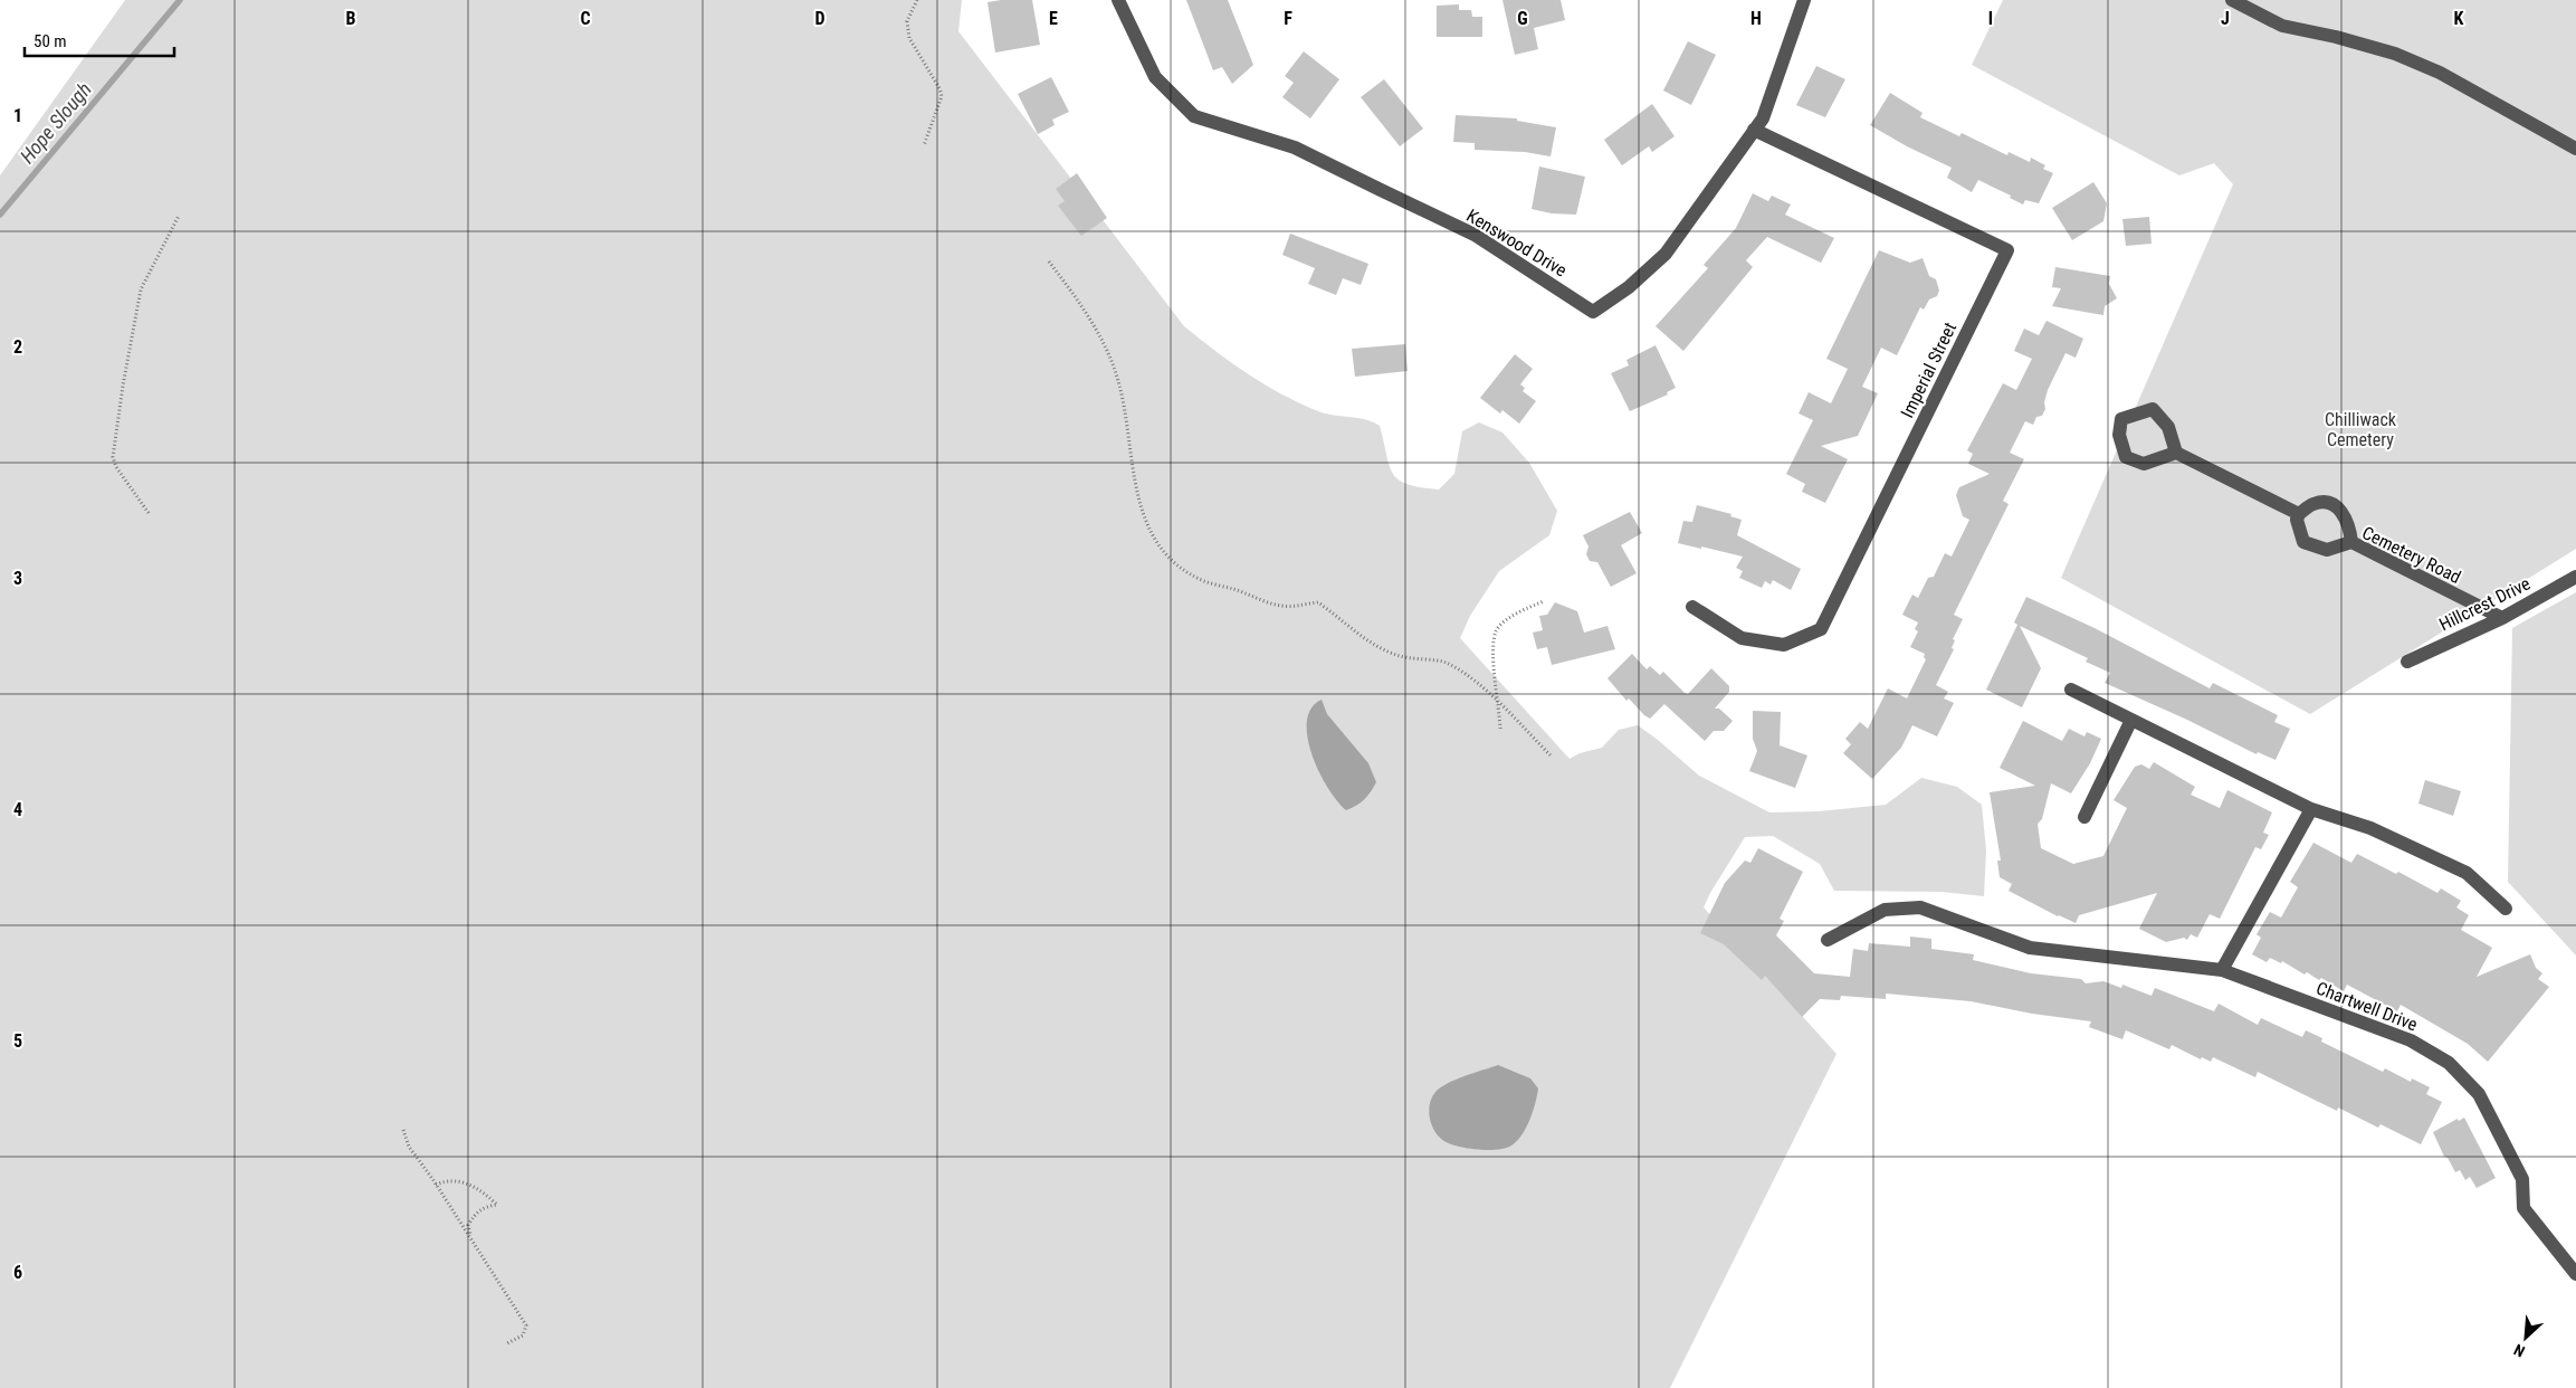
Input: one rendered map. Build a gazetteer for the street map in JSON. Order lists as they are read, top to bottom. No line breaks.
{"streets":{"street":["Kenswood Drive","Imperial Street","Cemetery Road","Hillcrest Drive","Chartwell Drive"]},"crossings":[["Kenswood Drive","Imperial Street"],["Cemetery Road","Hillcrest Drive"]],"water":["Hope Slough"],"parks":["Chilliwack Cemetery"],"scale_bar":"50 m","north":"bottom left","grid":{"columns":["B","C","D","E","F","G","H","I","J","K"],"rows":["1","2","3","4","5","6"]}}
